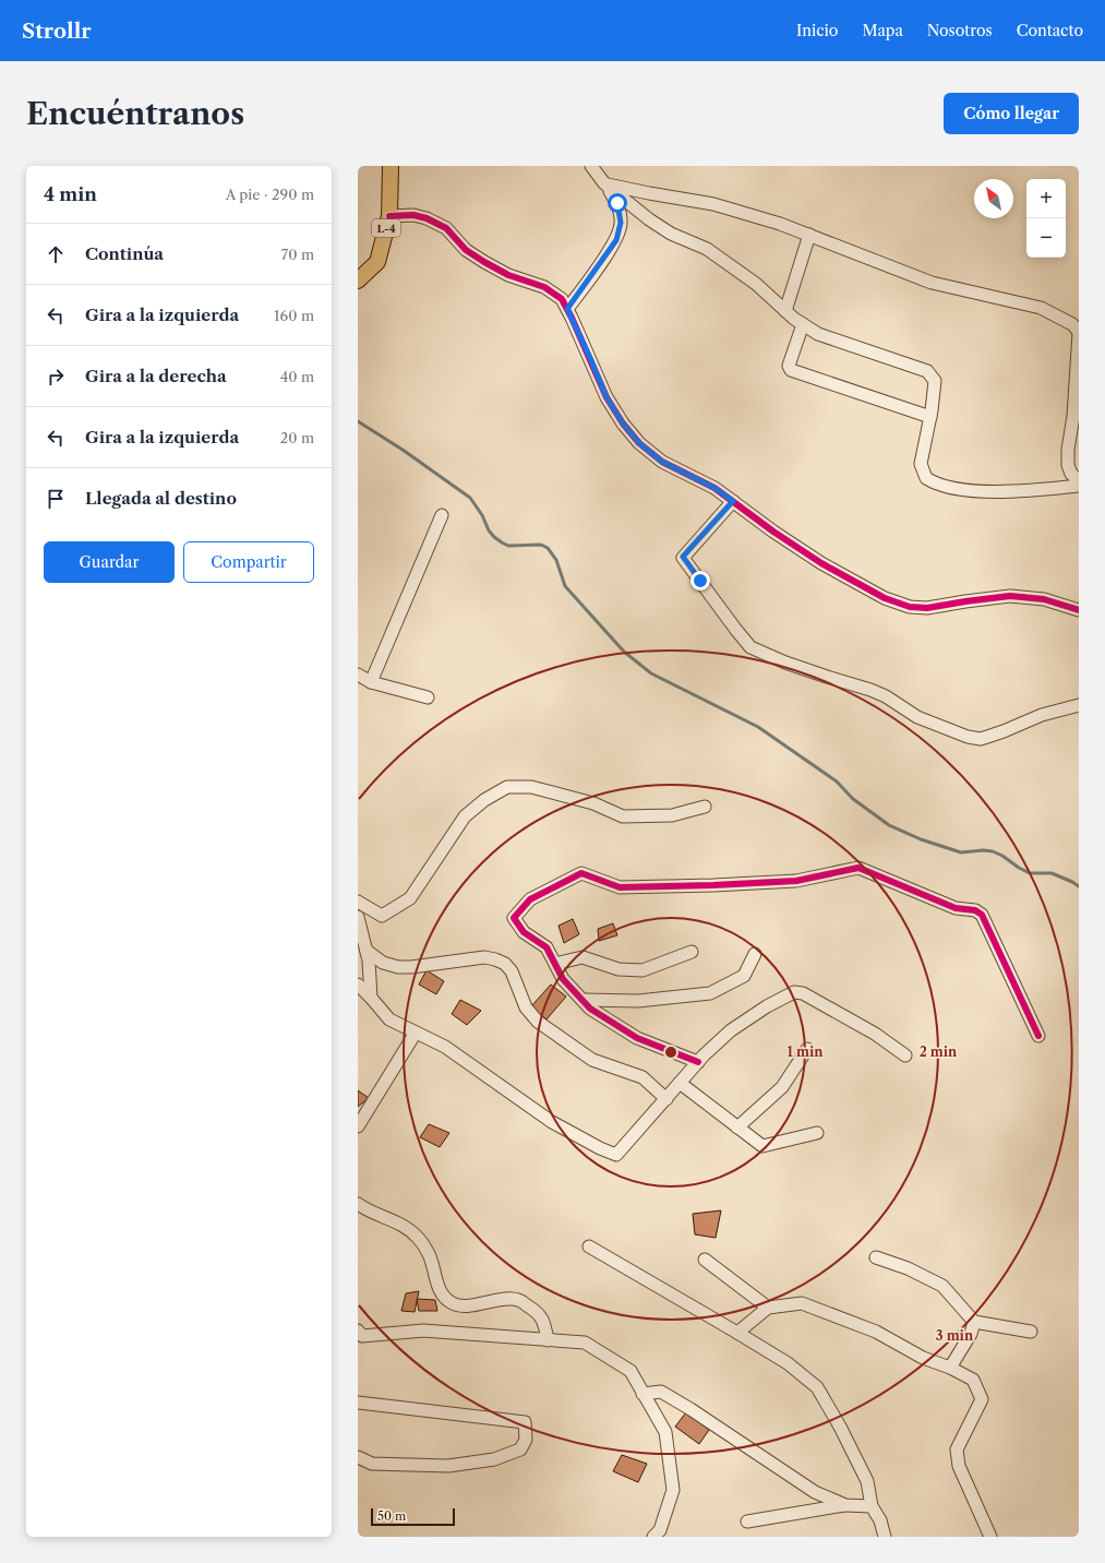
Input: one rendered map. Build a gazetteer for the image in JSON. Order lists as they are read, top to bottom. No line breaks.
{"streets":{"main road":["L-4"]},"scale_bar":"50 m","north":"top left","page":{"header":"Strollr","nav":["Inicio","Mapa","Nosotros","Contacto"],"buttons":["Cómo llegar",["Guardar","Compartir"]],"title":"Encuéntranos","heading":["4 min","A pie · 290 m"],"map_buttons":["+","−"],"list":[["Continúa","70 m"],["Gira a la izquierda","160 m"],["Gira a la derecha","40 m"],["Gira a la izquierda","20 m"],"Llegada al destino"],"scale":"50 m"},"rings":["1 min","2 min","3 min"]}
